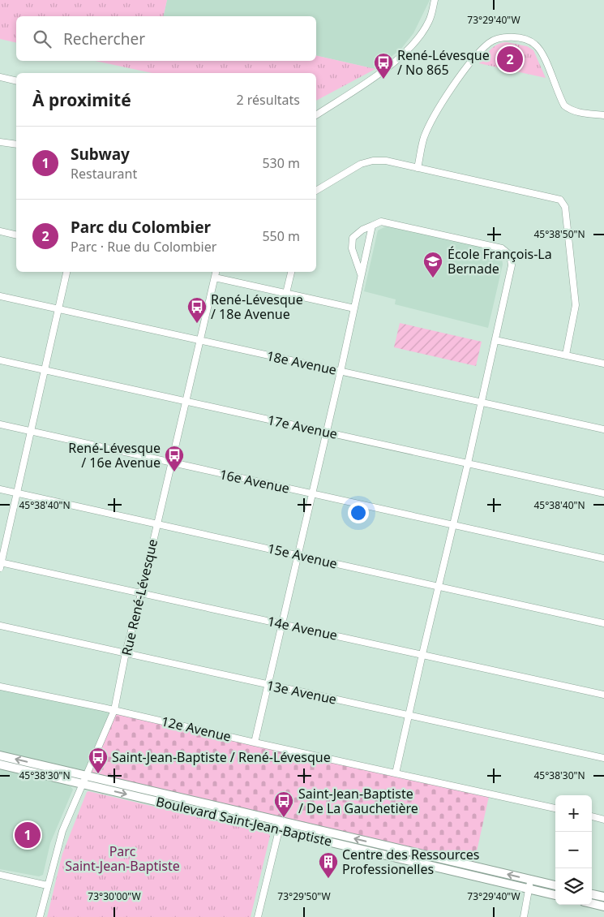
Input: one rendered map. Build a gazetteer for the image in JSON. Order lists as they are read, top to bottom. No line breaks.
{"streets":{"main road":["Boulevard Saint-Jean-Baptiste"],"street":["18e Avenue","17e Avenue","16e Avenue","15e Avenue","Rue René-Lévesque","14e Avenue","13e Avenue","12e Avenue"]},"crossings":[["18e Avenue","Rue René-Lévesque"],["17e Avenue","Rue René-Lévesque"],["16e Avenue","Rue René-Lévesque"],["15e Avenue","Rue René-Lévesque"],["Rue René-Lévesque","14e Avenue"],["Rue René-Lévesque","13e Avenue"],["Rue René-Lévesque","12e Avenue"],["Rue René-Lévesque","Boulevard Saint-Jean-Baptiste"]],"parks":["Parc Saint-Jean-Baptiste"],"places":{"bus stop":["René-Lévesque / No 865","René-Lévesque / 18e Avenue","René-Lévesque / 16e Avenue","Saint-Jean-Baptiste / René-Lévesque","Saint-Jean-Baptiste / De La Gauchetière"],"school or university":["École François-La Bernade"],"building":["Centre des Ressources Professionelles"]},"page":{"search":"Rechercher","pins":["2","1"],"heading":["À proximité","2 résultats"],"list":[{"mark":"1","name":"Subway","note":"Restaurant","value":"530 m"},{"mark":"2","name":"Parc du Colombier","note":"Parc · Rue du Colombier","value":"550 m"}],"map_buttons":["+","−"]},"coordinates":["73°29'40\"W","45°38'50\"N","45°38'40\"N","45°38'30\"N","73°30'00\"W","73°29'50\"W"]}
